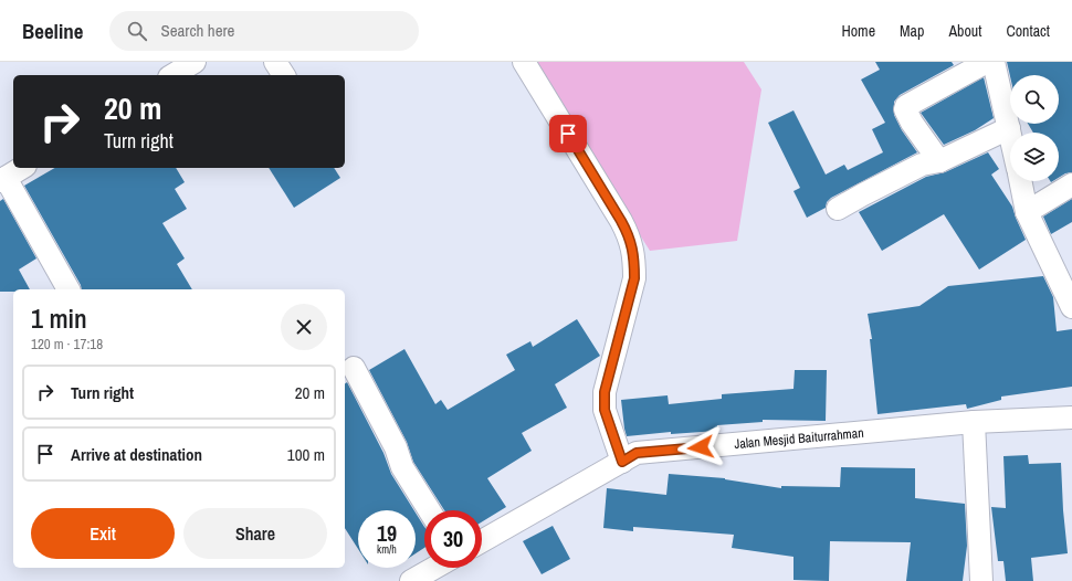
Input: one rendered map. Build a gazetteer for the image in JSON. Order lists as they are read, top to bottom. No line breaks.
{"streets":{"street":["Jalan Mesjid Baiturrahman"]},"page":{"header":"Beeline","search":"Search here","nav":["Home","Map","About","Contact"],"turn":["20 m","Turn right"],"heading":["1 min","120 m · 17:18"],"list":[{"name":"Turn right","value":"20 m"},{"name":"Arrive at destination","value":"100 m"}],"buttons":["Exit","Share"],"speed":"19 km/h","limit":"30"}}
